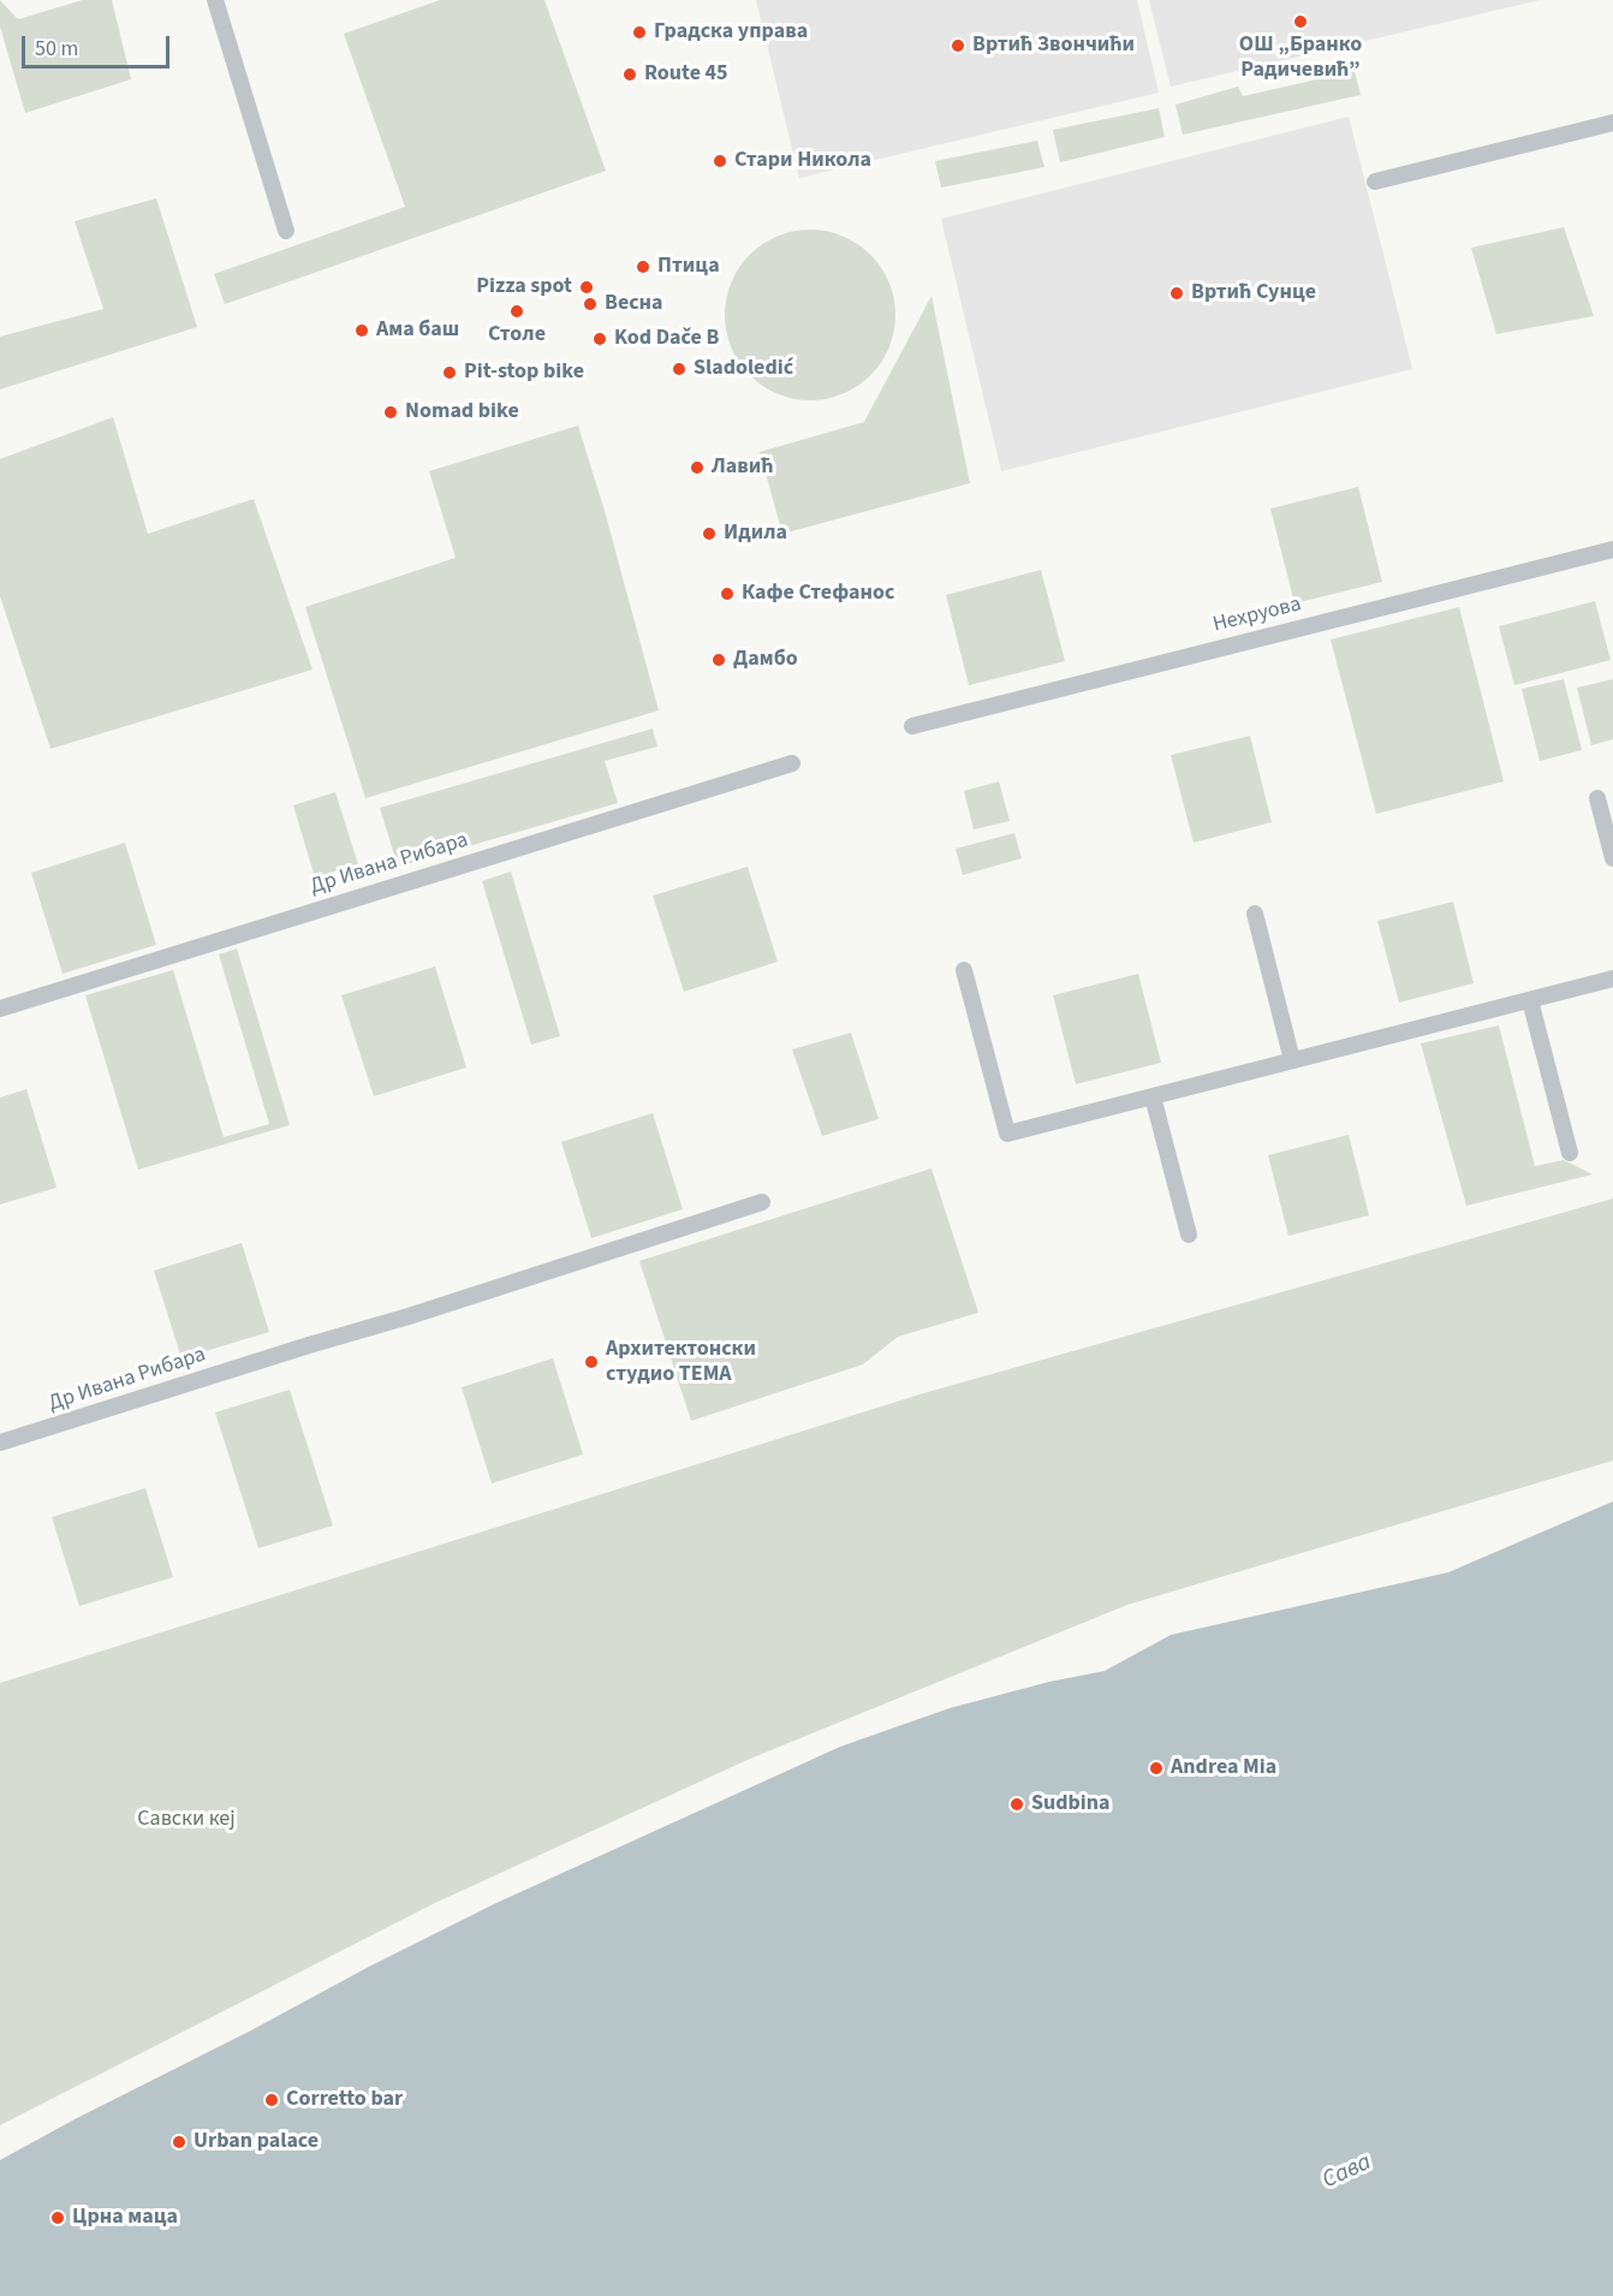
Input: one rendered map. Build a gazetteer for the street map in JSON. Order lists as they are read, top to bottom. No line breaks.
{"streets":{"street":["Нехруова","Др Ивана Рибара"]},"water":["Сава"],"parks":["Савски кеј"],"places":["ОШ „Бранко Радичевић”","Градска управа","Вртић Звончићи","Route 45","Стари Никола","Птица","Pizza spot","Вртић Сунце","Весна","Столе","Ама баш","Kod Dače B","Sladoledić","Pit-stop bike","Nomad bike","Лавић","Идила","Кафе Стефанос","Дамбо","Архитектонски студио ТЕМА","Andrea Mia","Sudbina","Corretto bar","Urban palace","Црна маца"],"scale_bar":"50 m"}
